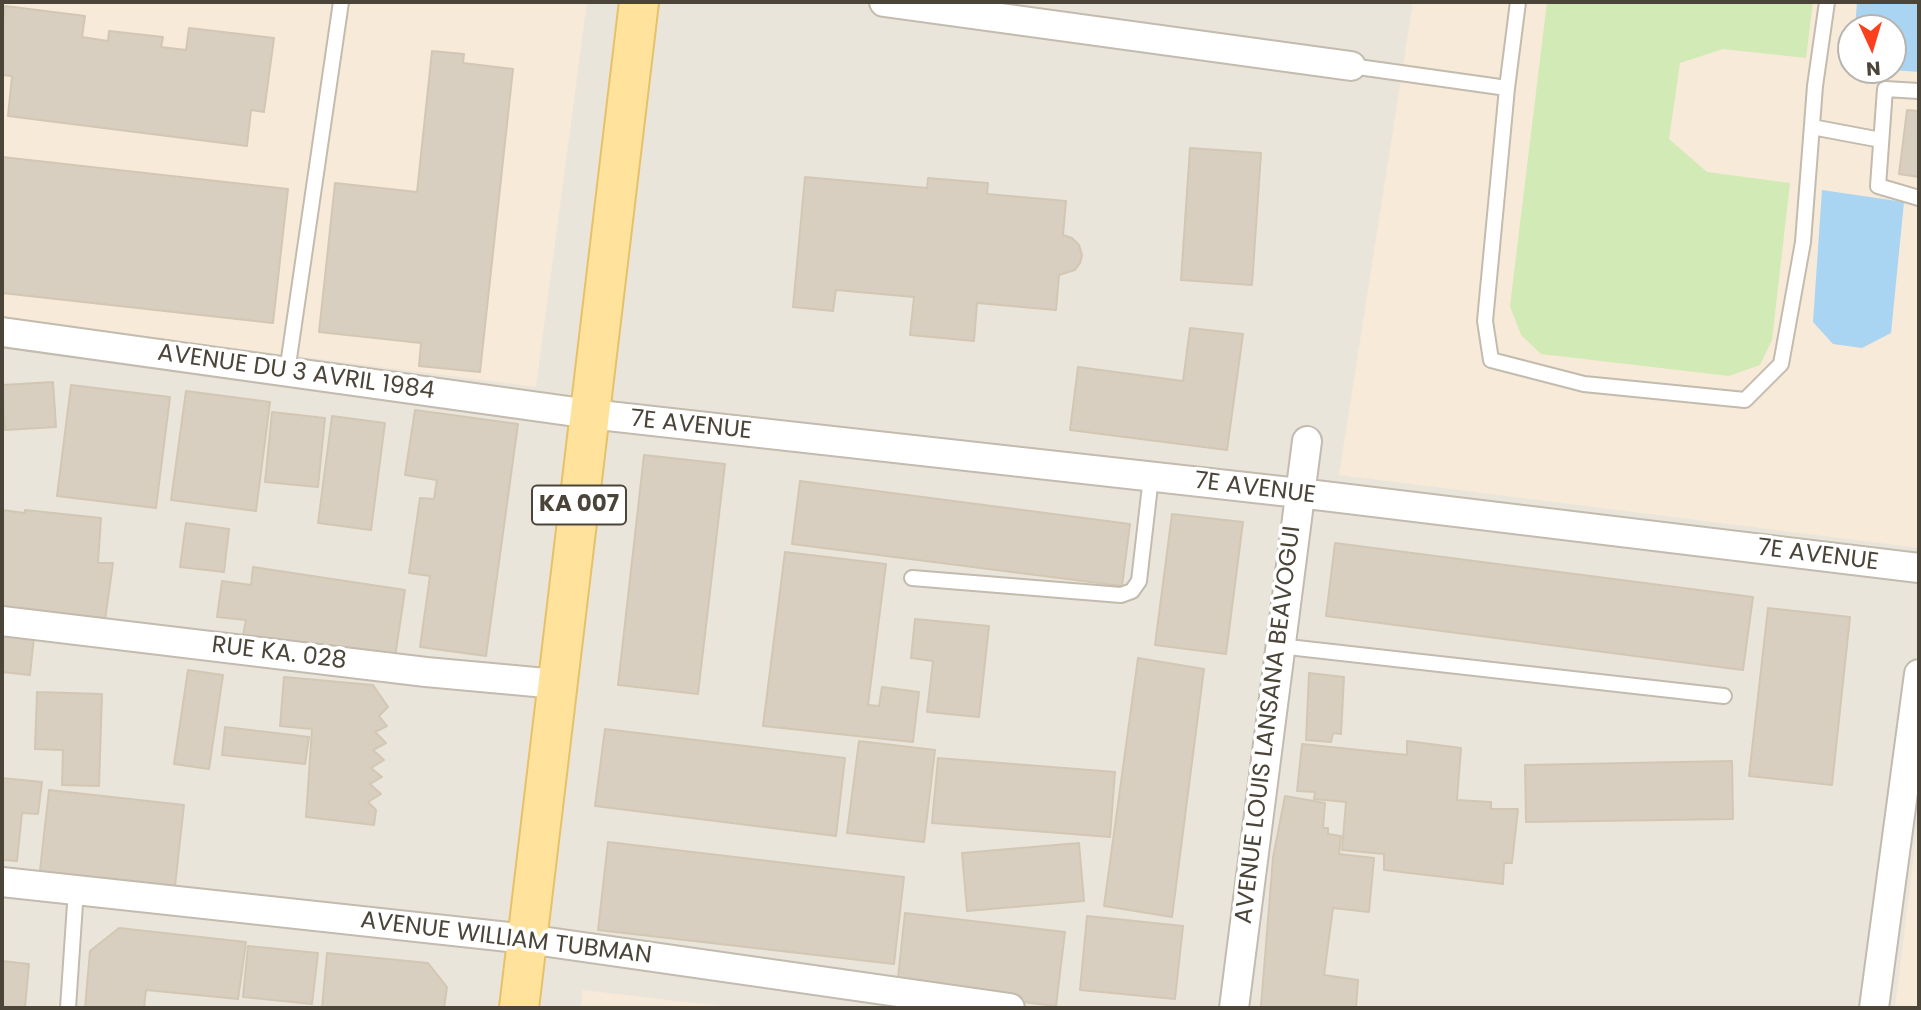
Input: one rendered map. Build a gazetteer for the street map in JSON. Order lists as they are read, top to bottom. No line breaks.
{"streets":{"main road":["KA 007"],"street":["AVENUE DU 3 AVRIL 1984","7E AVENUE","RUE KA. 028","AVENUE LOUIS LANSANA BEAVOGUI","AVENUE WILLIAM TUBMAN"]},"crossings":[["AVENUE DU 3 AVRIL 1984","7E AVENUE"],["AVENUE DU 3 AVRIL 1984","KA 007"],["7E AVENUE","KA 007"],["7E AVENUE","AVENUE LOUIS LANSANA BEAVOGUI"],["KA 007","RUE KA. 028"],["KA 007","AVENUE WILLIAM TUBMAN"]],"north":"bottom"}
